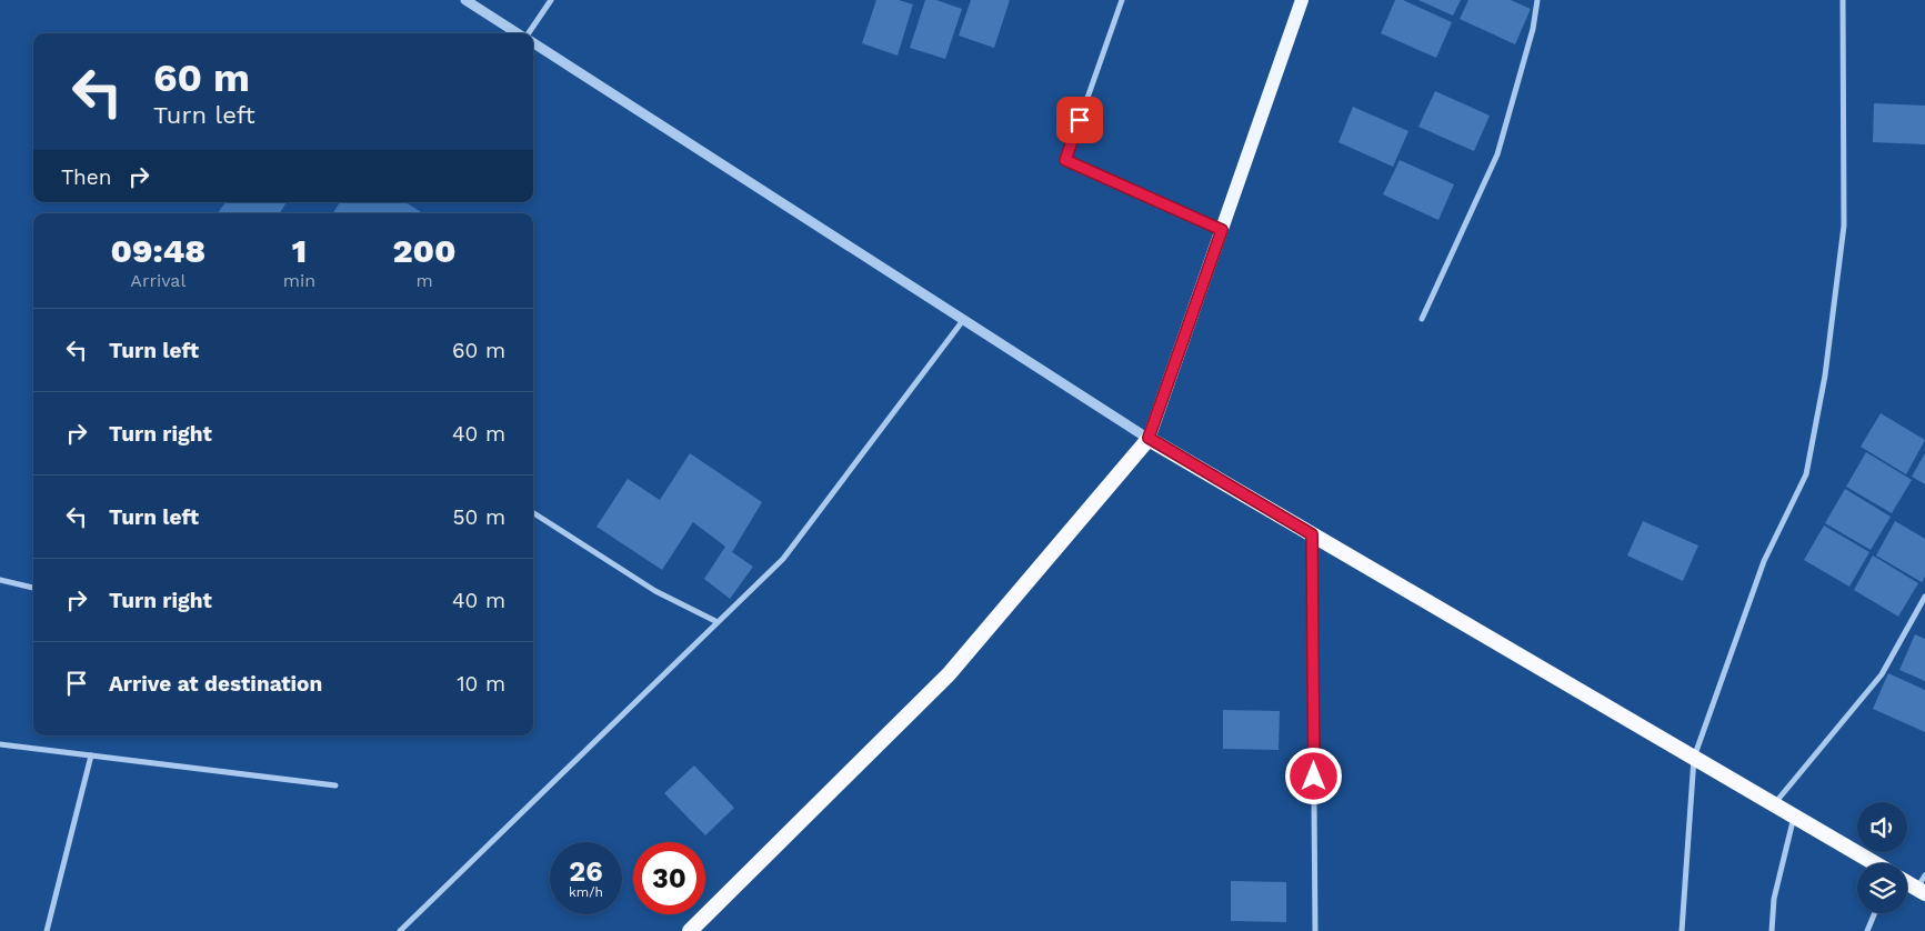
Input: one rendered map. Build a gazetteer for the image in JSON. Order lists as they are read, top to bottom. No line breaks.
{"page":{"turn":["60 m","Turn left"],"then":"Then","eta":["09:48","Arrival","1","min","200","m"],"list":[{"name":"Turn left","value":"60 m"},{"name":"Turn right","value":"40 m"},{"name":"Turn left","value":"50 m"},{"name":"Turn right","value":"40 m"},{"name":"Arrive at destination","value":"10 m"}],"speed":"26 km/h","limit":"30"}}
